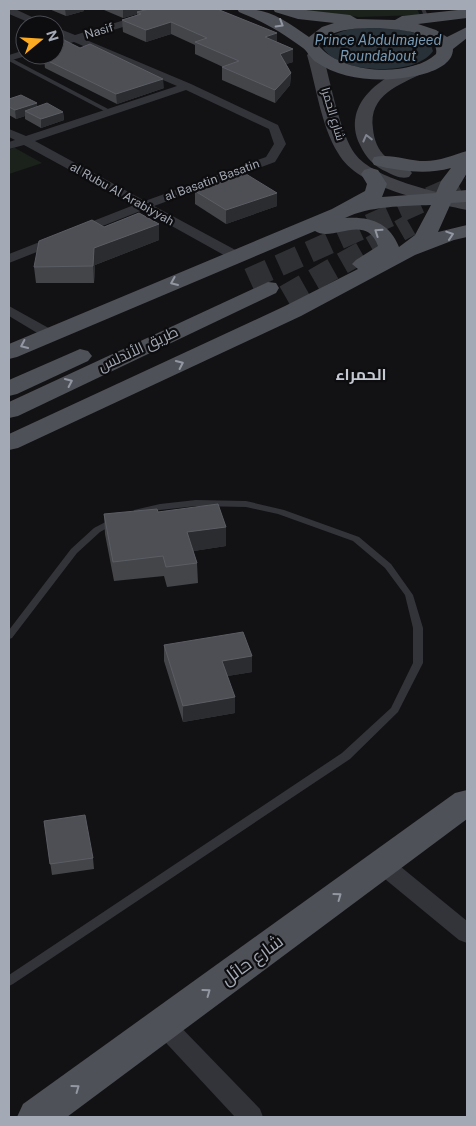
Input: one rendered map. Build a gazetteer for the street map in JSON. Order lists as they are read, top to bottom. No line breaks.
{"streets":{"main road":["شارع الحمرا","طريق الأندلس","شارع حائل"],"street":["Nasif","al Basatin Basatin","al Rubu Al Arabiyyah"]},"crossings":[["Nasif","al Basatin Basatin"],["al Basatin Basatin","al Rubu Al Arabiyyah"],["al Rubu Al Arabiyyah","طريق الأندلس"]],"one_way":["شارع حائل"],"districts":["الحمراء"],"water":["Prince Abdulmajeed Roundabout"],"north":"right"}
